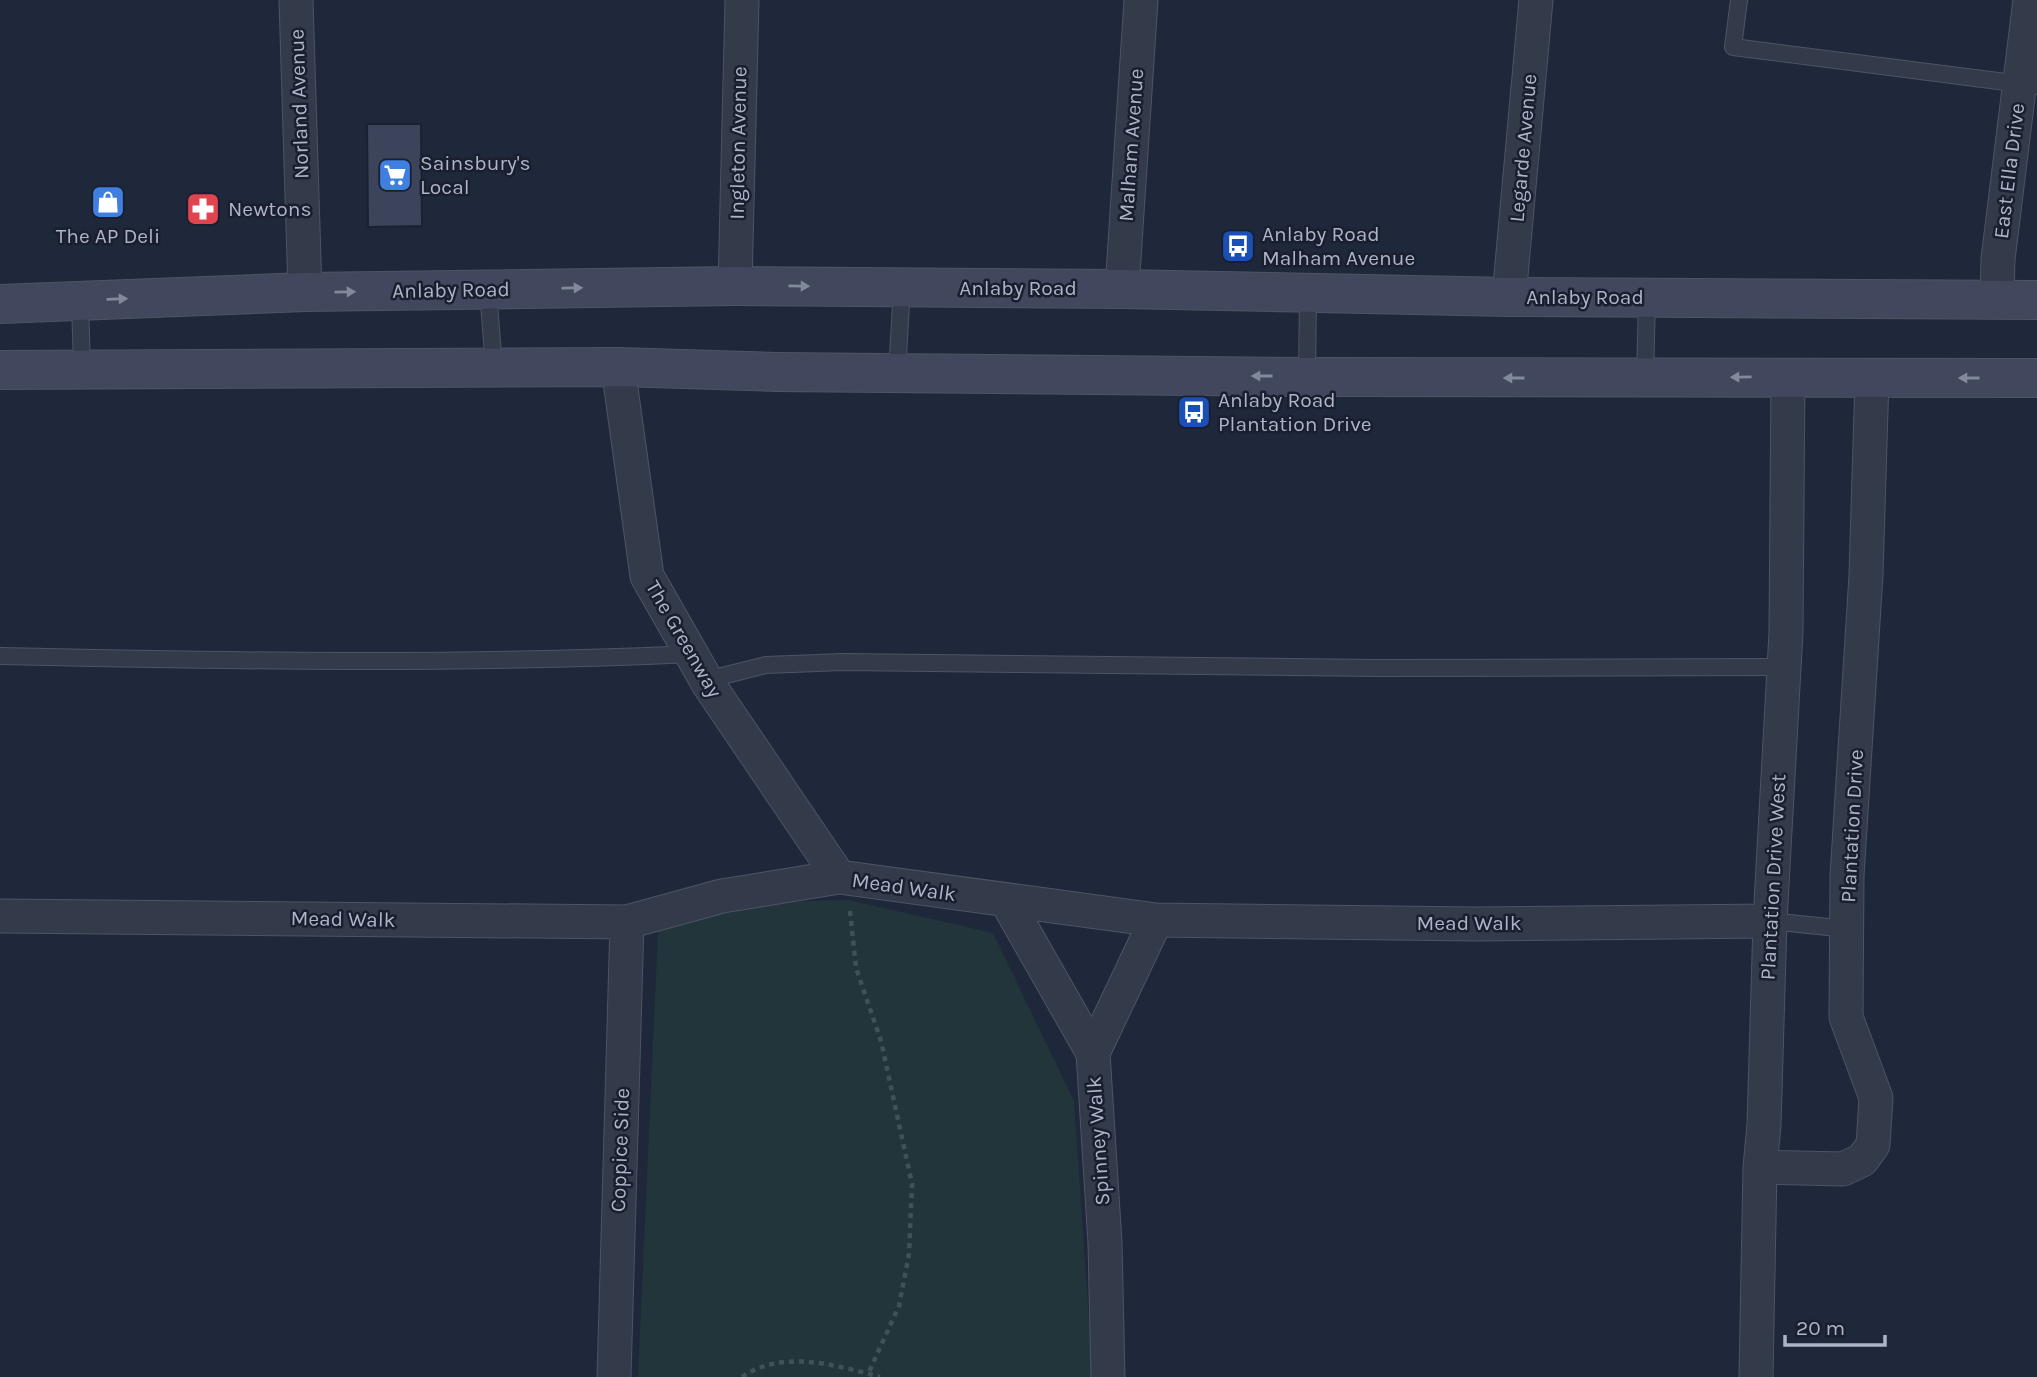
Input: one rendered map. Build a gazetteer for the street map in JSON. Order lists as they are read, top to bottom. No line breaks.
{"streets":{"main road":["Anlaby Road"],"street":["Norland Avenue","Ingleton Avenue","Malham Avenue","Legarde Avenue","East Ella Drive","The Greenway","Plantation Drive","Plantation Drive West","Mead Walk","Spinney Walk","Coppice Side"]},"crossings":[["Norland Avenue","Anlaby Road"],["Ingleton Avenue","Anlaby Road"],["Malham Avenue","Anlaby Road"],["Legarde Avenue","Anlaby Road"],["East Ella Drive","Anlaby Road"],["The Greenway","Mead Walk"],["Plantation Drive","Plantation Drive West"],["Plantation Drive West","Mead Walk"],["Mead Walk","Spinney Walk"],["Mead Walk","Coppice Side"]],"places":{"supermarket":["Sainsbury's Local"],"shop":["The AP Deli"],"pharmacy":["Newtons"],"bus stop":["Anlaby Road Malham Avenue","Anlaby Road Plantation Drive"]},"scale_bar":"20 m"}
